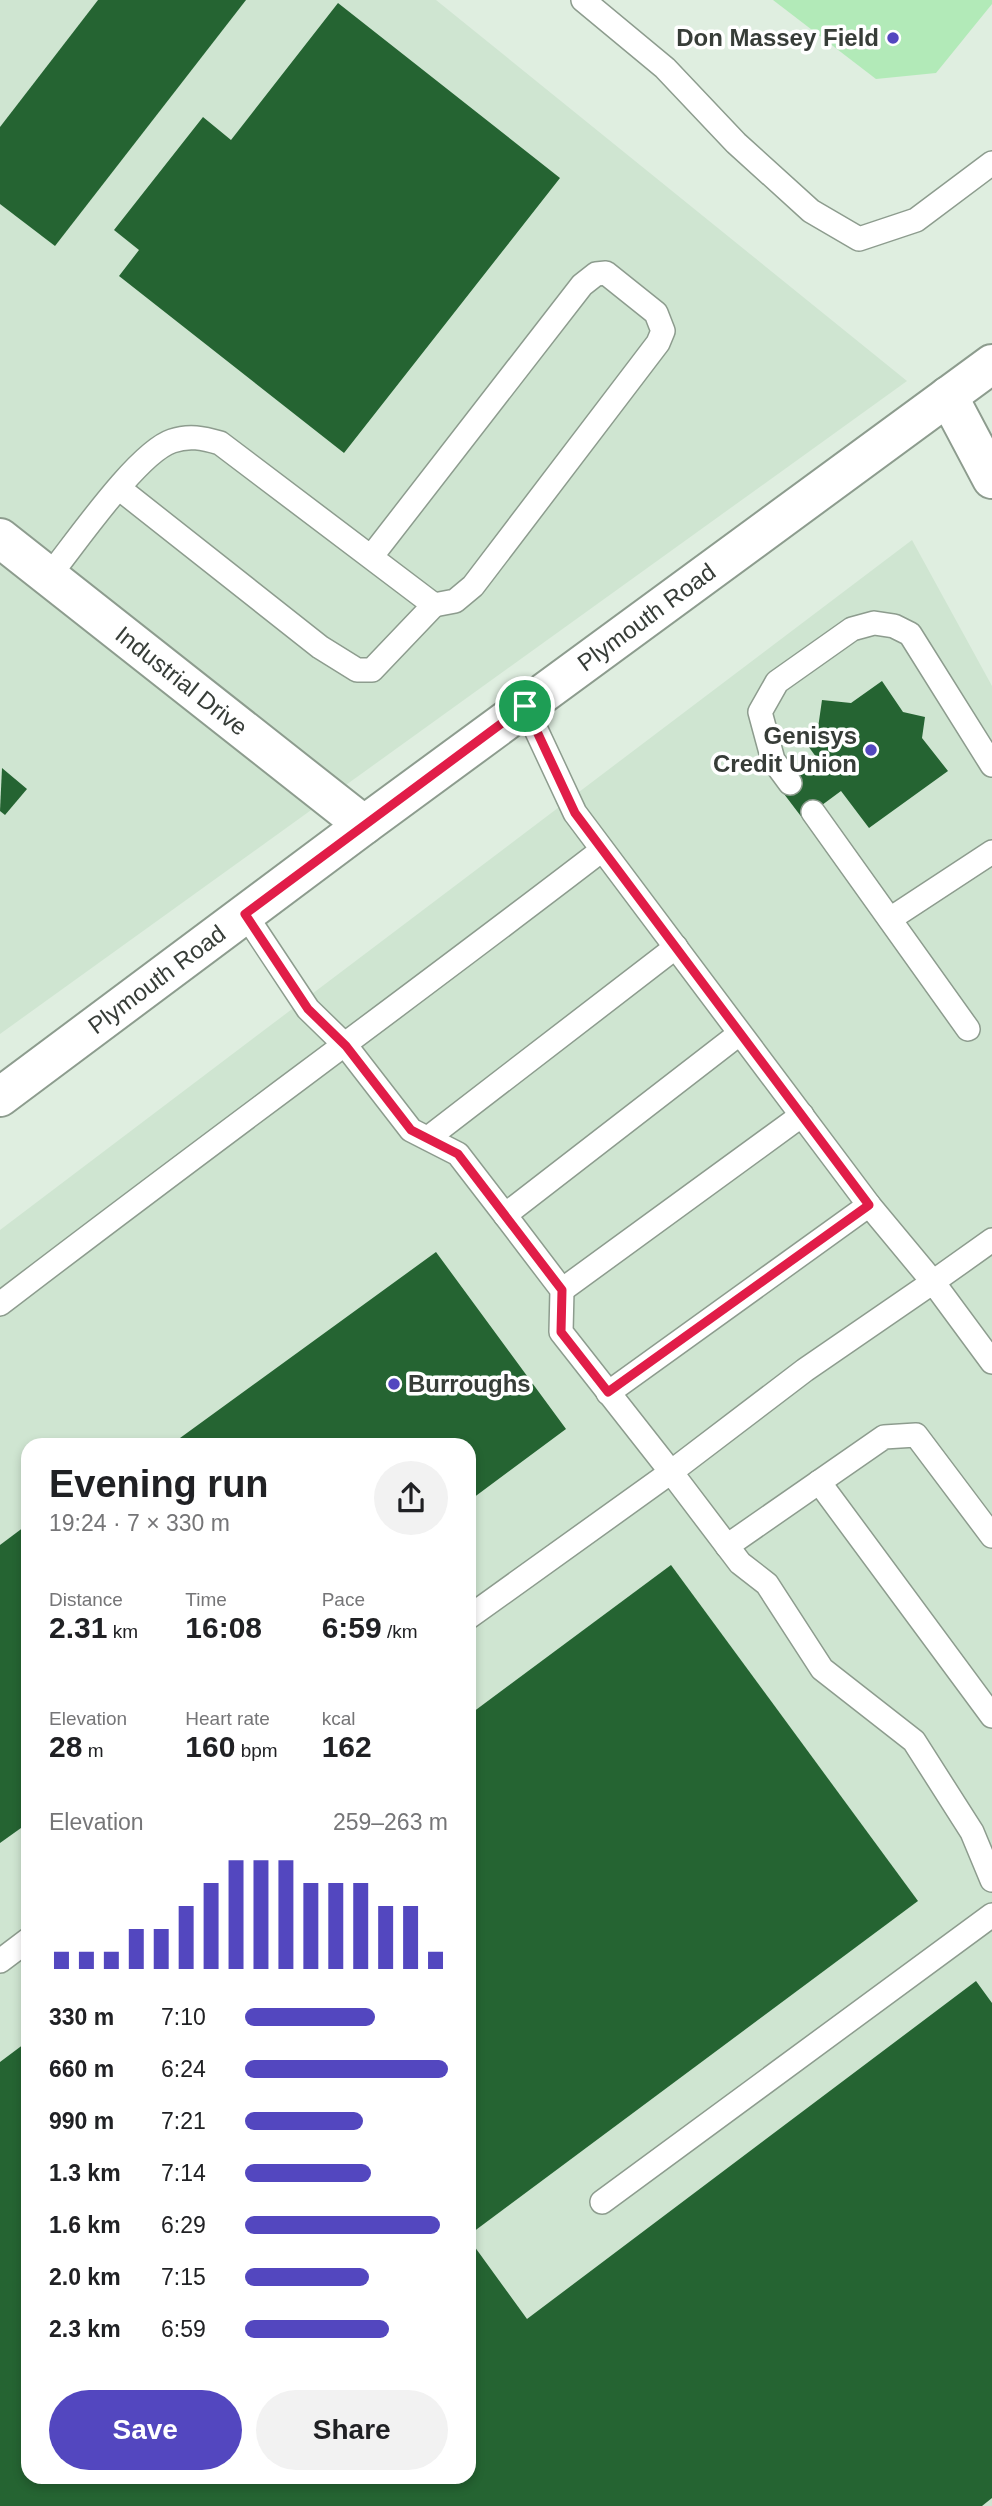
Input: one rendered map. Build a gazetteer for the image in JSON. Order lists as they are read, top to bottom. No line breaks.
{"streets":{"main road":["Plymouth Road","Industrial Drive"]},"crossings":[["Plymouth Road","Industrial Drive"]],"places":["Don Massey Field","Genisys Credit Union","Burroughs"],"page":{"heading":["Evening run","19:24 · 7 × 330 m"],"stats":[["Distance","2.31 km"],["Time","16:08"],["Pace","6:59 /km"],["Elevation","28 m"],["Heart rate","160 bpm"],["kcal","162"]],"chart":["Elevation","259–263 m"],"list":[{"name":"330 m","note":"7:10"},{"name":"660 m","note":"6:24"},{"name":"990 m","note":"7:21"},{"name":"1.3 km","note":"7:14"},{"name":"1.6 km","note":"6:29"},{"name":"2.0 km","note":"7:15"},{"name":"2.3 km","note":"6:59"}],"buttons":["Save","Share"]}}
